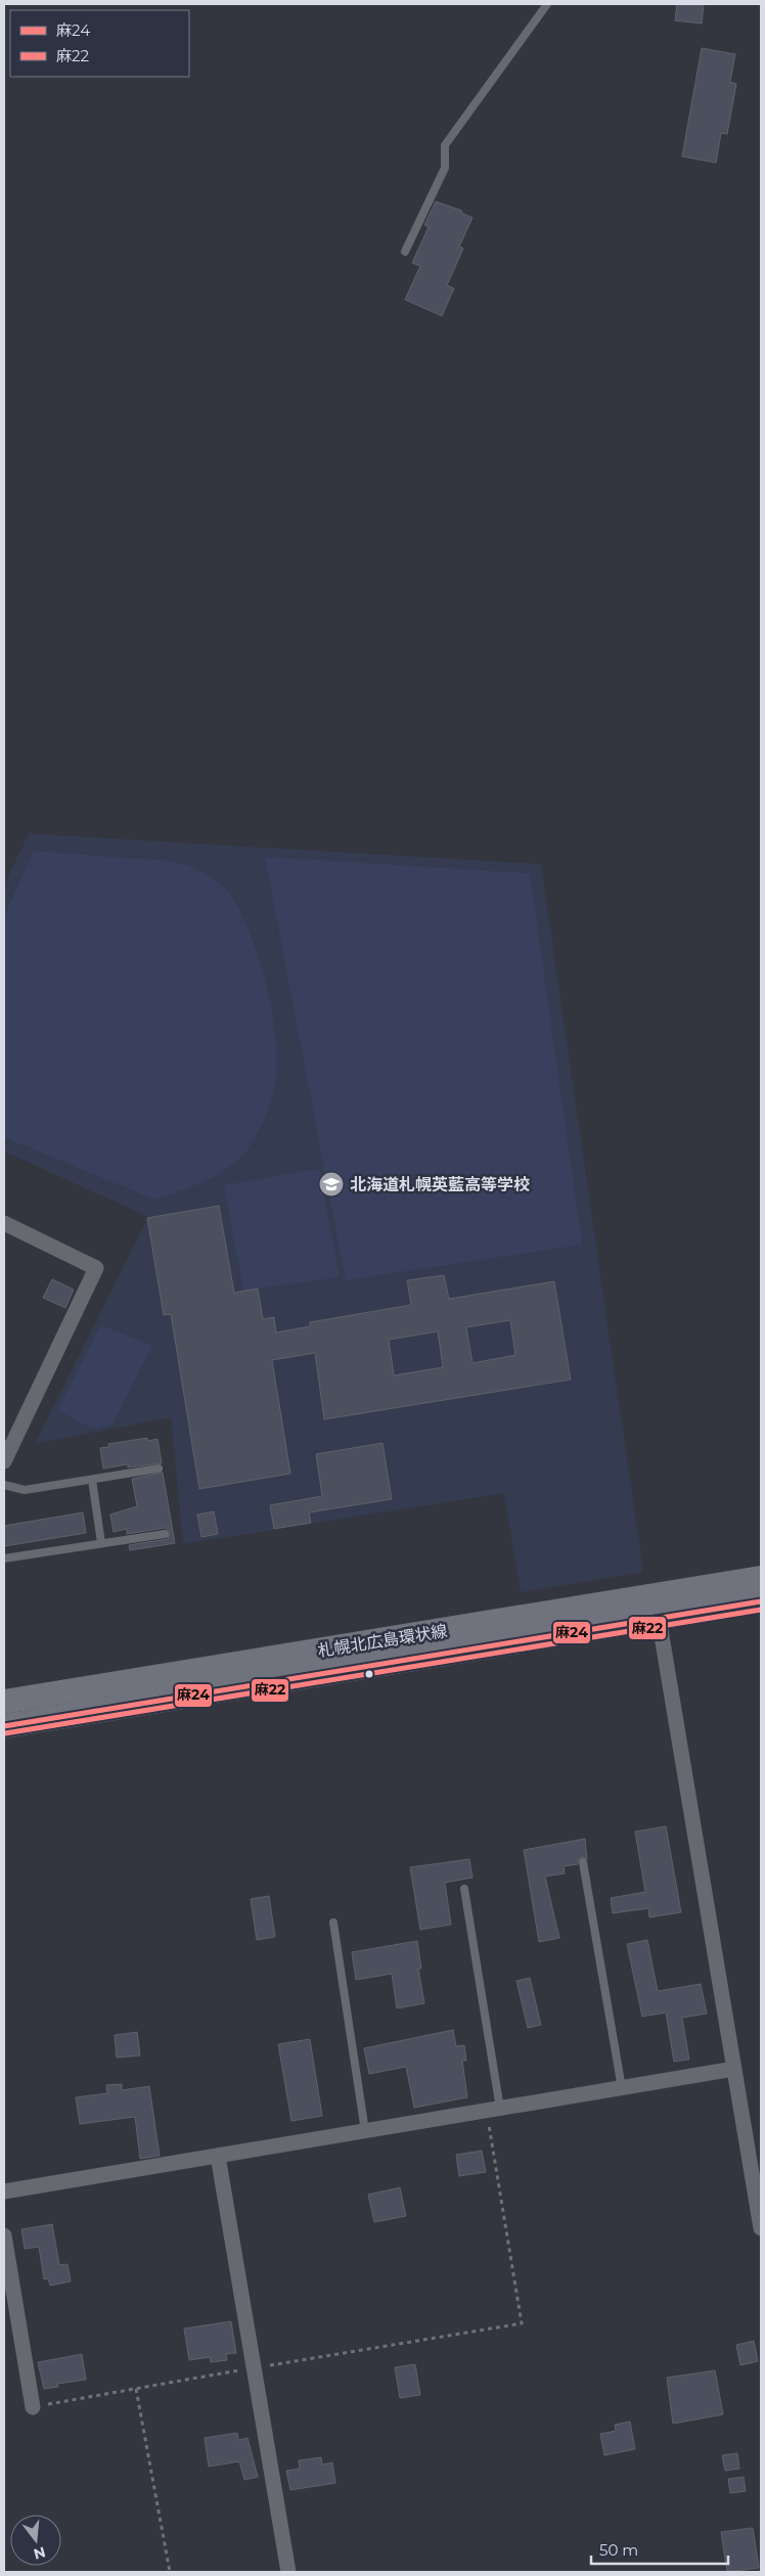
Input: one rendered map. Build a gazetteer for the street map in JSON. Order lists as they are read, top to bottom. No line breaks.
{"streets":{"main road":["札幌北広島環状線"]},"places":{"school or university":["北海道札幌英藍高等学校"]},"lines":["transit line 麻24","transit line 麻22"],"legend":["麻24","麻22"],"scale_bar":"50 m","north":"bottom"}
